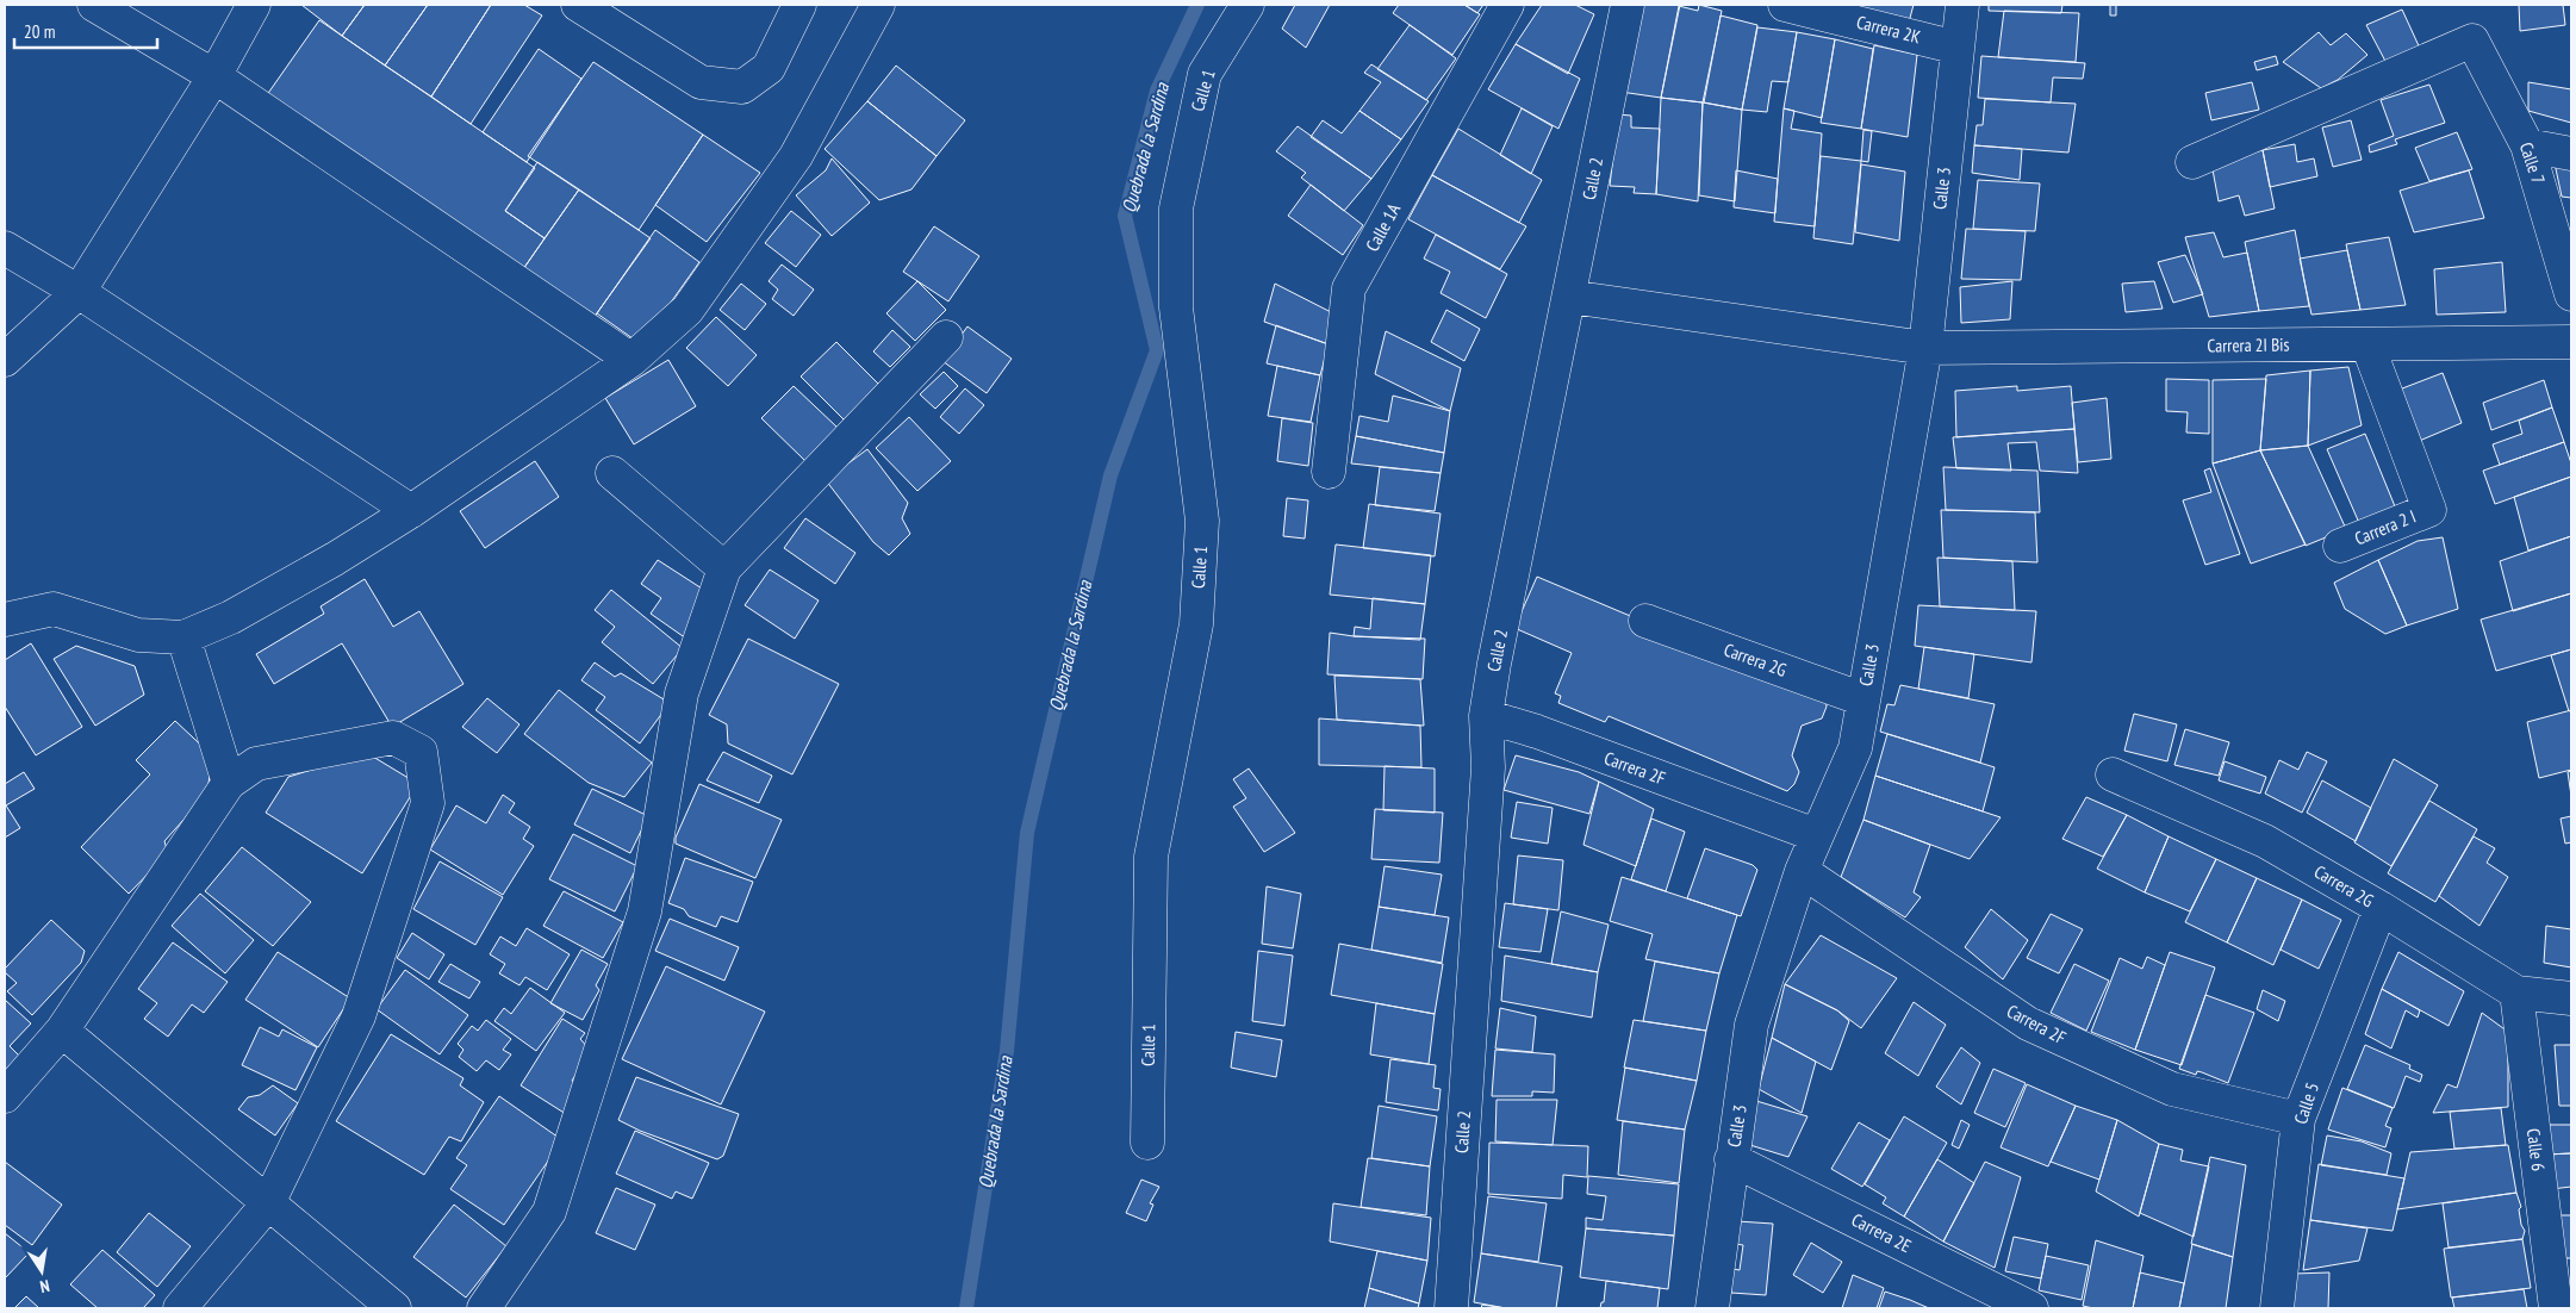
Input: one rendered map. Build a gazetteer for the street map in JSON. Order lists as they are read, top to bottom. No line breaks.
{"streets":{"street":["Carrera 2K","Calle 1","Calle 7","Calle 2","Calle 3","Calle 1A","Carrera 2I Bis","Carrera 2 I","Carrera 2G","Carrera 2F","Calle 5","Calle 6","Carrera 2E"]},"crossings":[["Carrera 2K","Calle 3"],["Calle 2","Carrera 2I Bis"],["Calle 2","Carrera 2F"],["Calle 3","Carrera 2I Bis"],["Calle 3","Carrera 2G"],["Calle 3","Carrera 2F"],["Calle 3","Carrera 2E"],["Carrera 2I Bis","Carrera 2 I"],["Carrera 2G","Calle 5"],["Carrera 2G","Calle 6"],["Carrera 2F","Calle 5"]],"water":["Quebrada la Sardina"],"scale_bar":"20 m","north":"bottom"}
